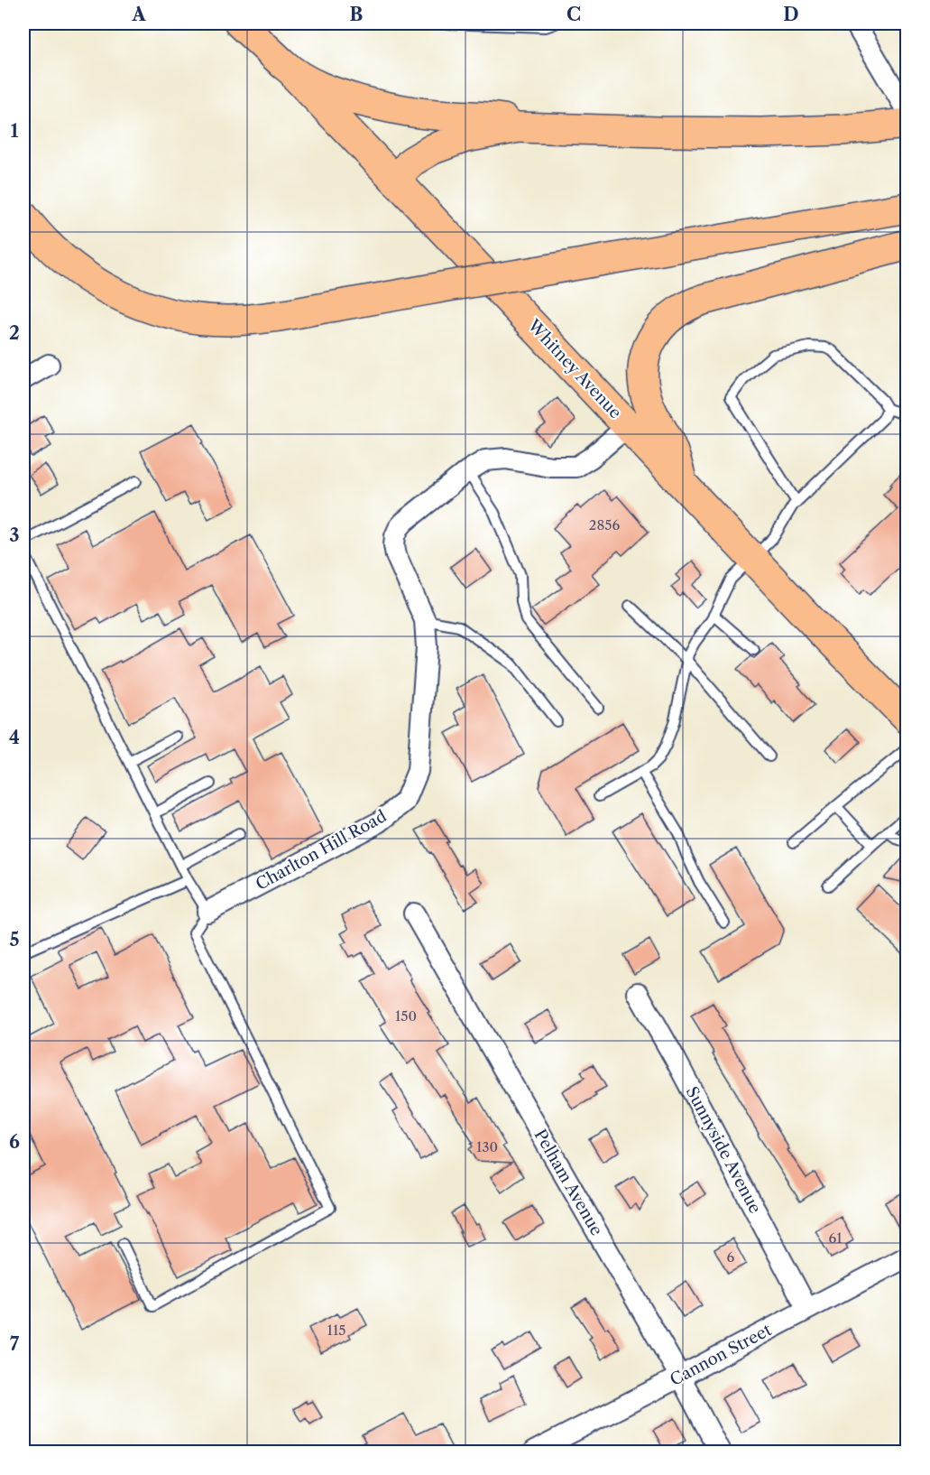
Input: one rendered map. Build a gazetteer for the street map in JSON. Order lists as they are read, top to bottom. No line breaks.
{"streets":{"main road":["Whitney Avenue"],"street":["Charlton Hill Road","Sunnyside Avenue","Pelham Avenue","Cannon Street"]},"crossings":[["Whitney Avenue","Charlton Hill Road"],["Sunnyside Avenue","Cannon Street"],["Pelham Avenue","Cannon Street"]],"house_numbers":["2856","150","130","61","6","115"],"grid":{"columns":["A","B","C","D"],"rows":["1","2","3","4","5","6","7"]}}
